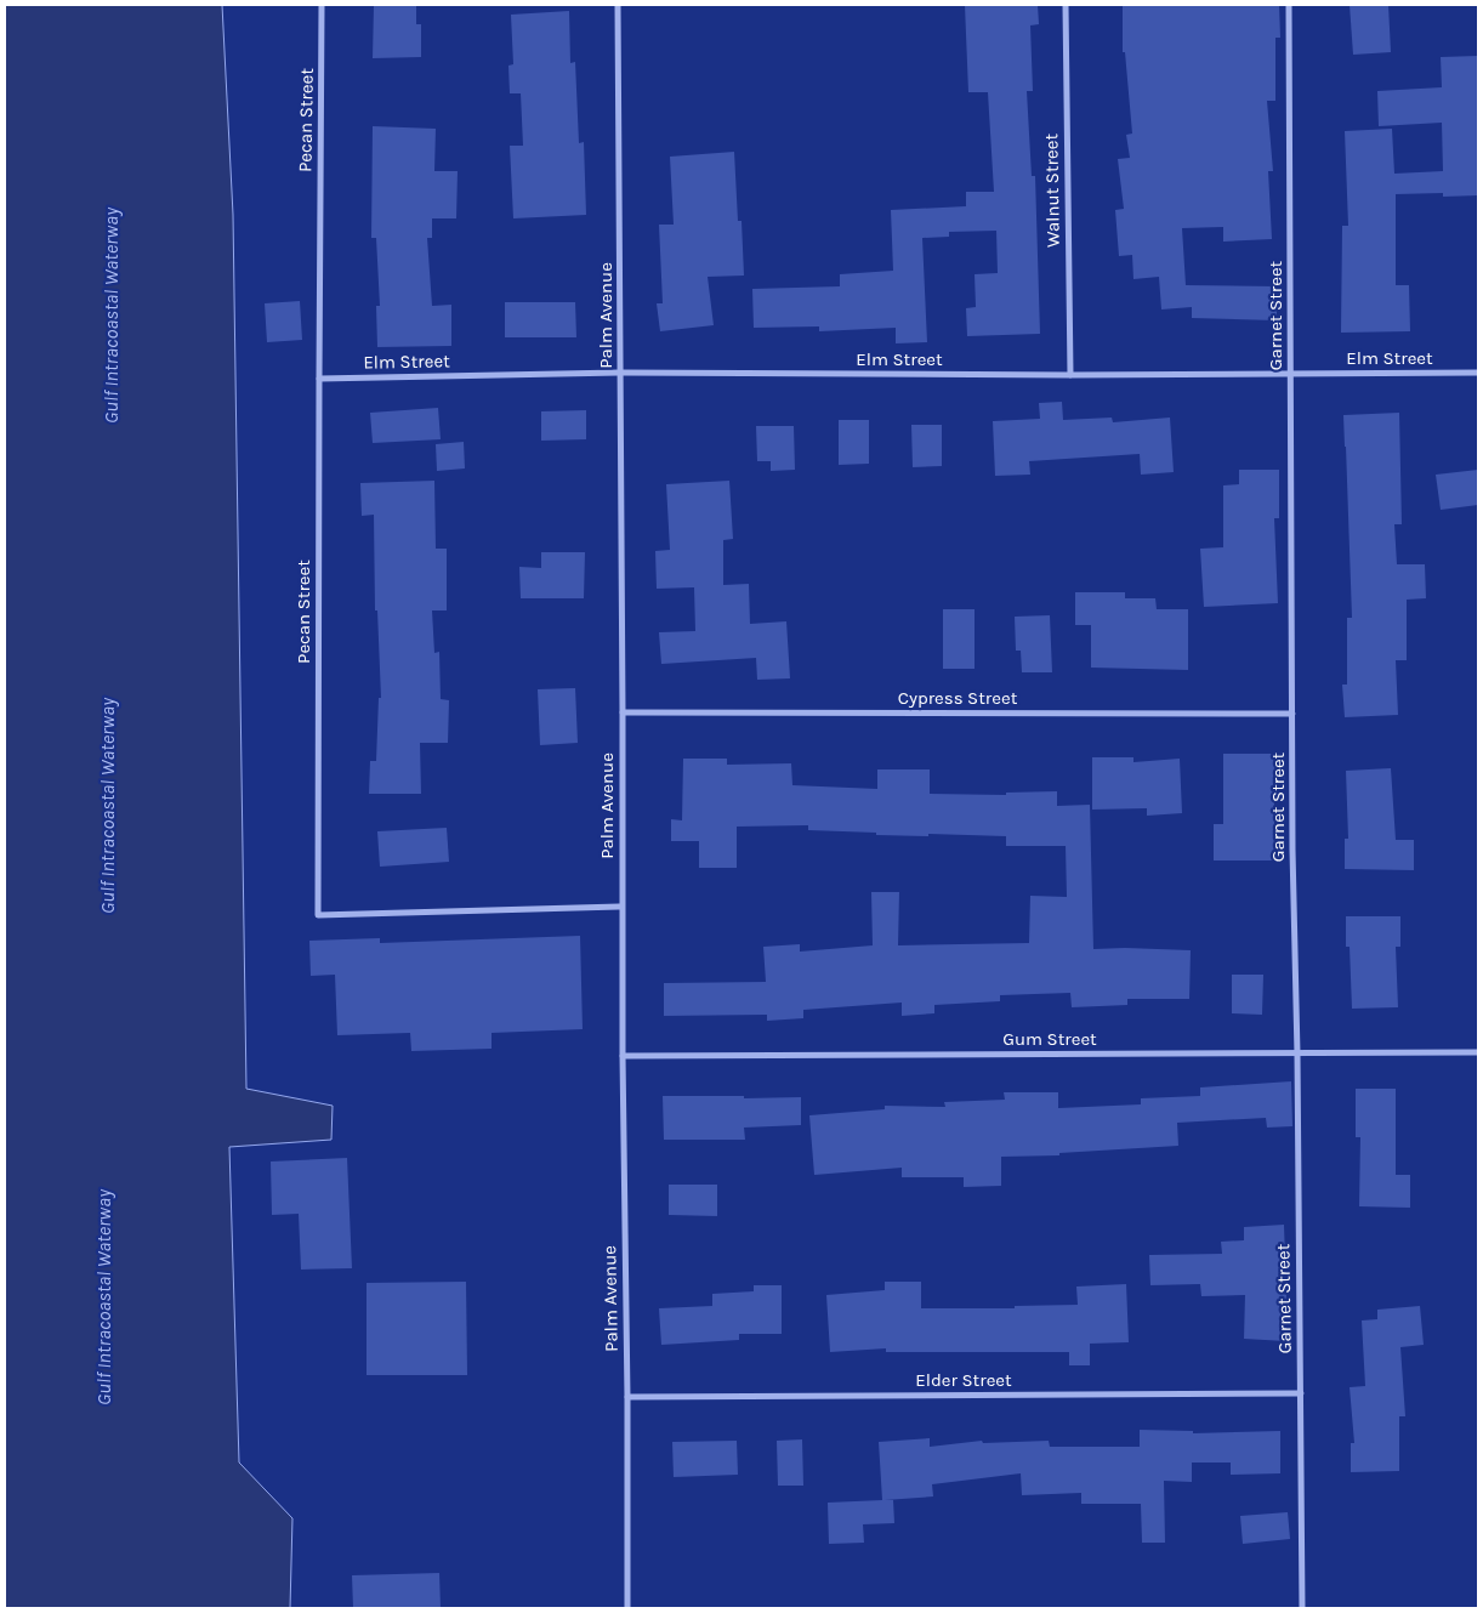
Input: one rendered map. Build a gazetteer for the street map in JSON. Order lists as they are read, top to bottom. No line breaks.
{"streets":{"street":["Pecan Street","Walnut Street","Palm Avenue","Garnet Street","Elm Street","Cypress Street","Gum Street","Elder Street"]},"crossings":[["Pecan Street","Palm Avenue"],["Pecan Street","Elm Street"],["Walnut Street","Elm Street"],["Palm Avenue","Elm Street"],["Palm Avenue","Cypress Street"],["Palm Avenue","Gum Street"],["Palm Avenue","Elder Street"],["Garnet Street","Elm Street"],["Garnet Street","Cypress Street"],["Garnet Street","Gum Street"],["Garnet Street","Elder Street"]],"water":["Gulf Intracoastal Waterway"]}
